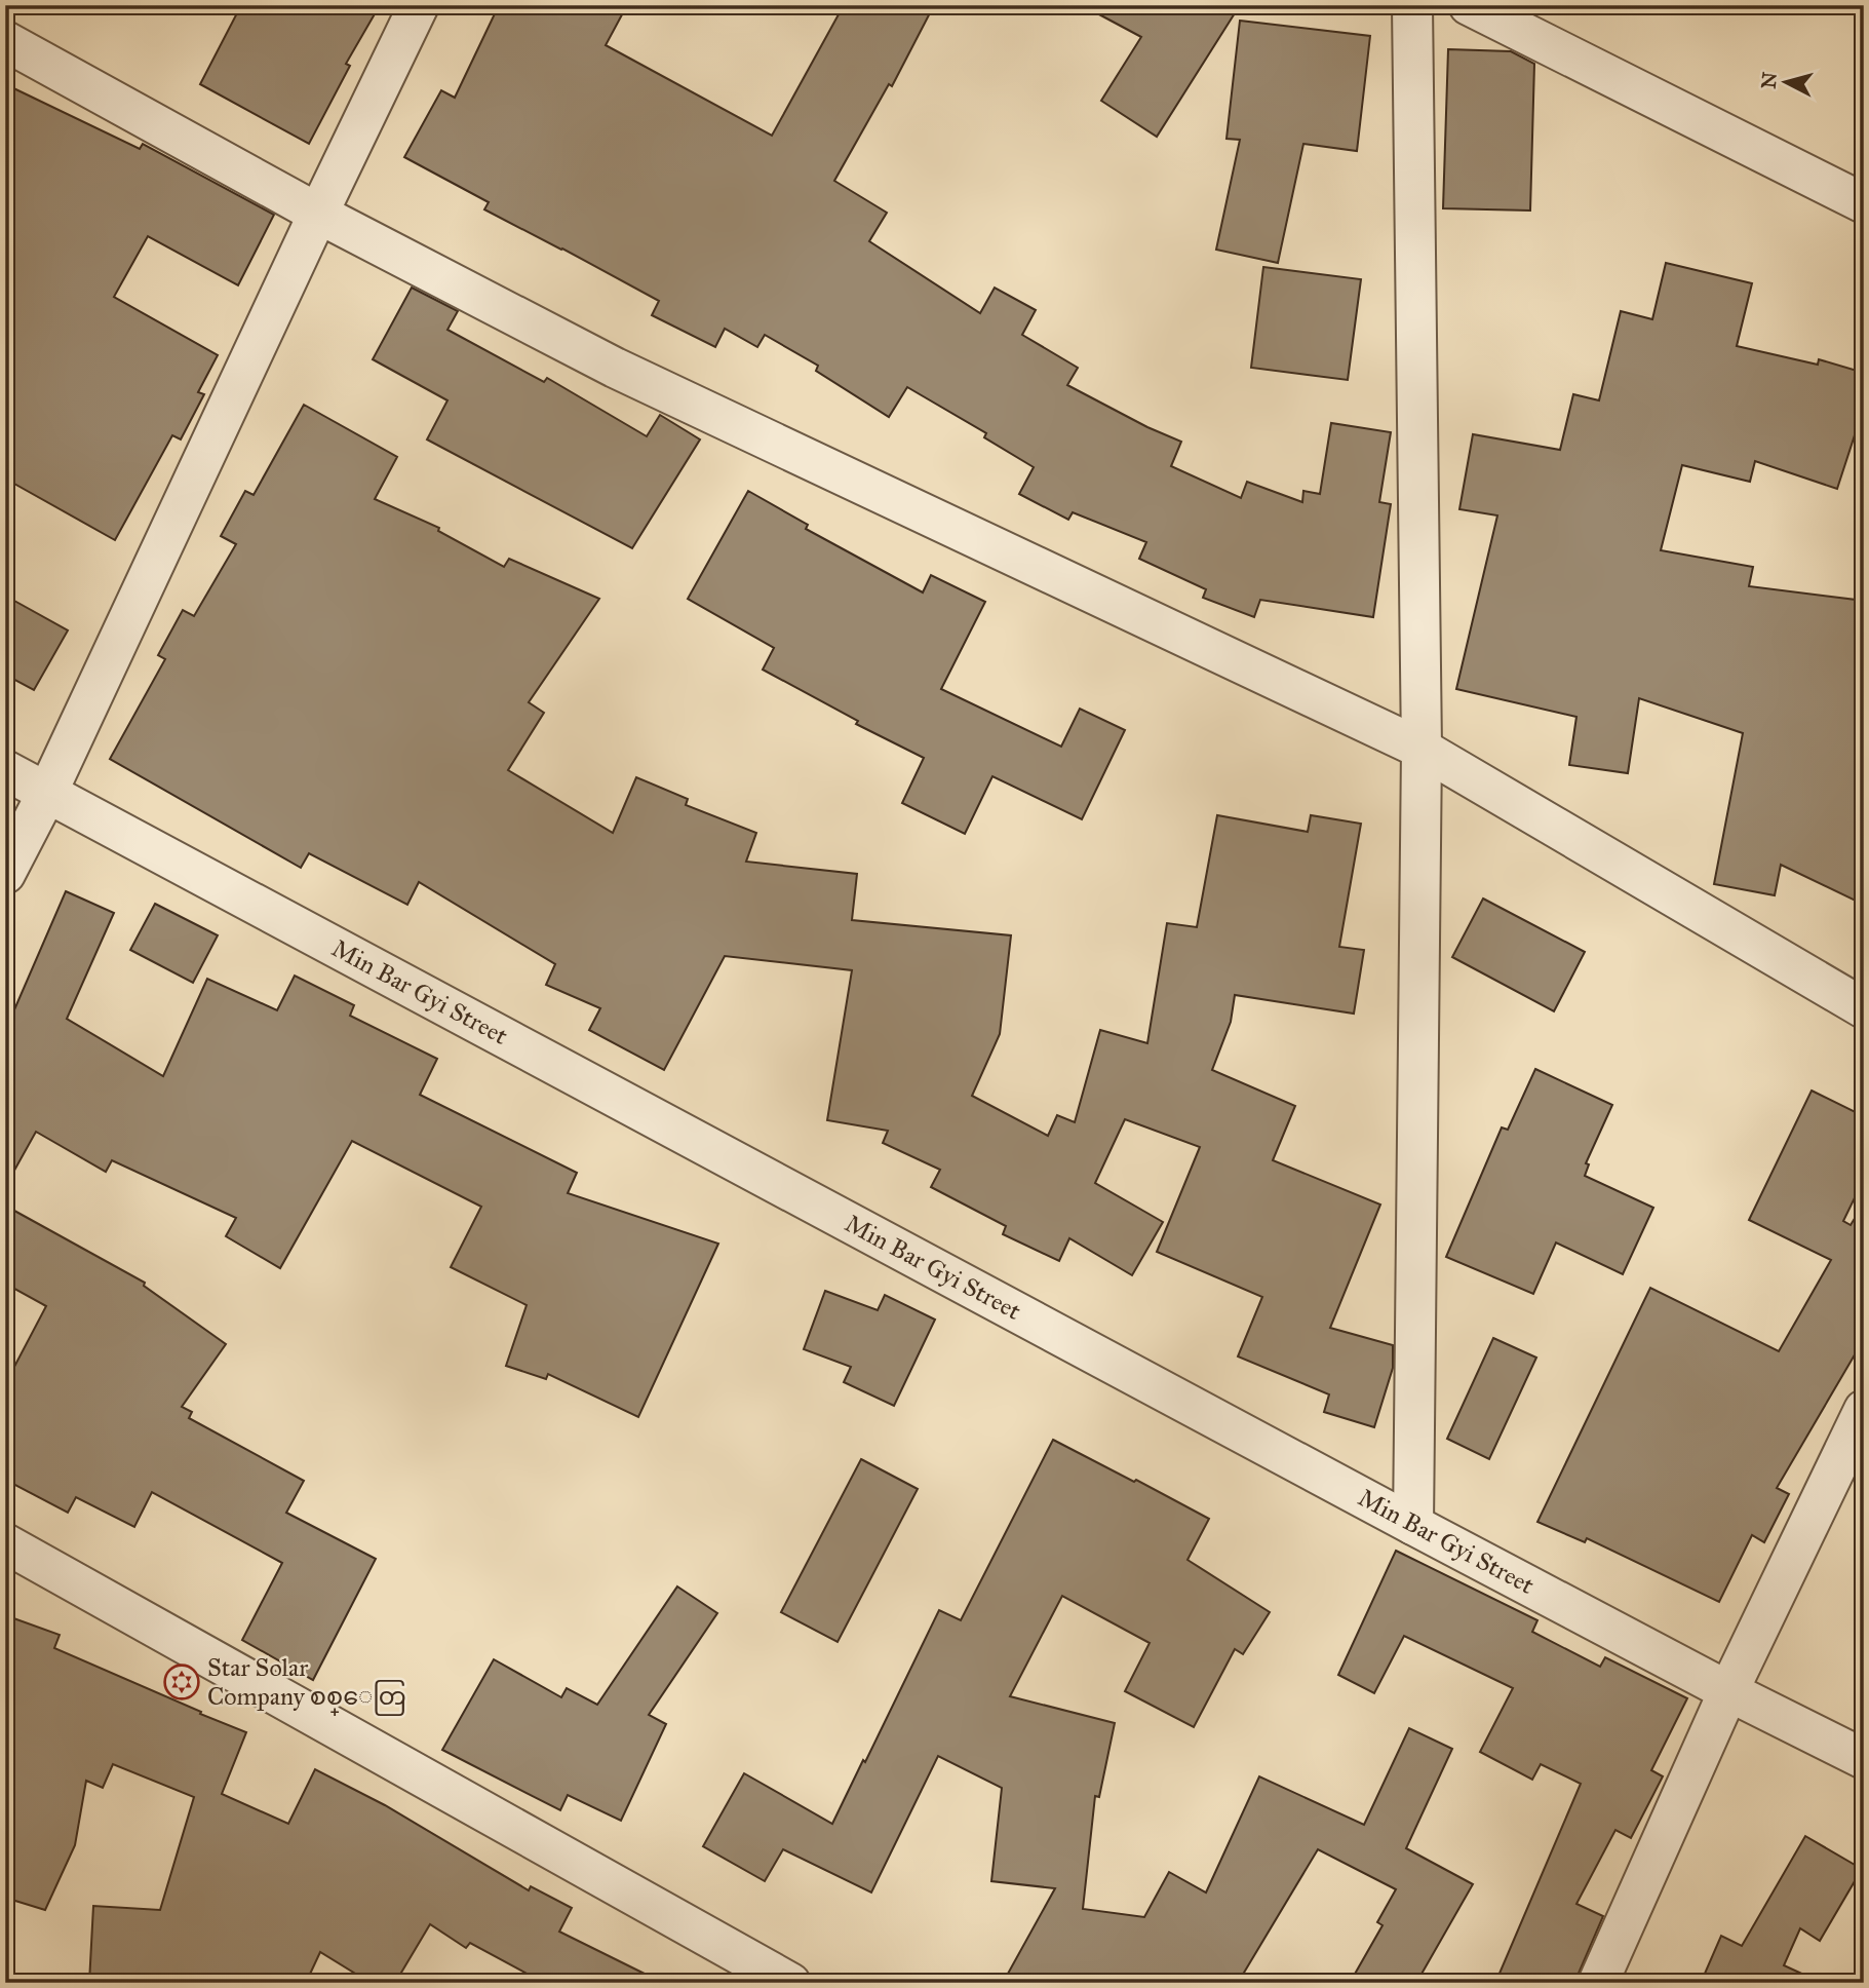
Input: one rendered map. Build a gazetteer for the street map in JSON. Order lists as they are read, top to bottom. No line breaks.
{"streets":{"street":["Min Bar Gyi Street"]},"places":{"synagogue":["Star Solar Company စစ္ေတြ"]},"north":"left"}
